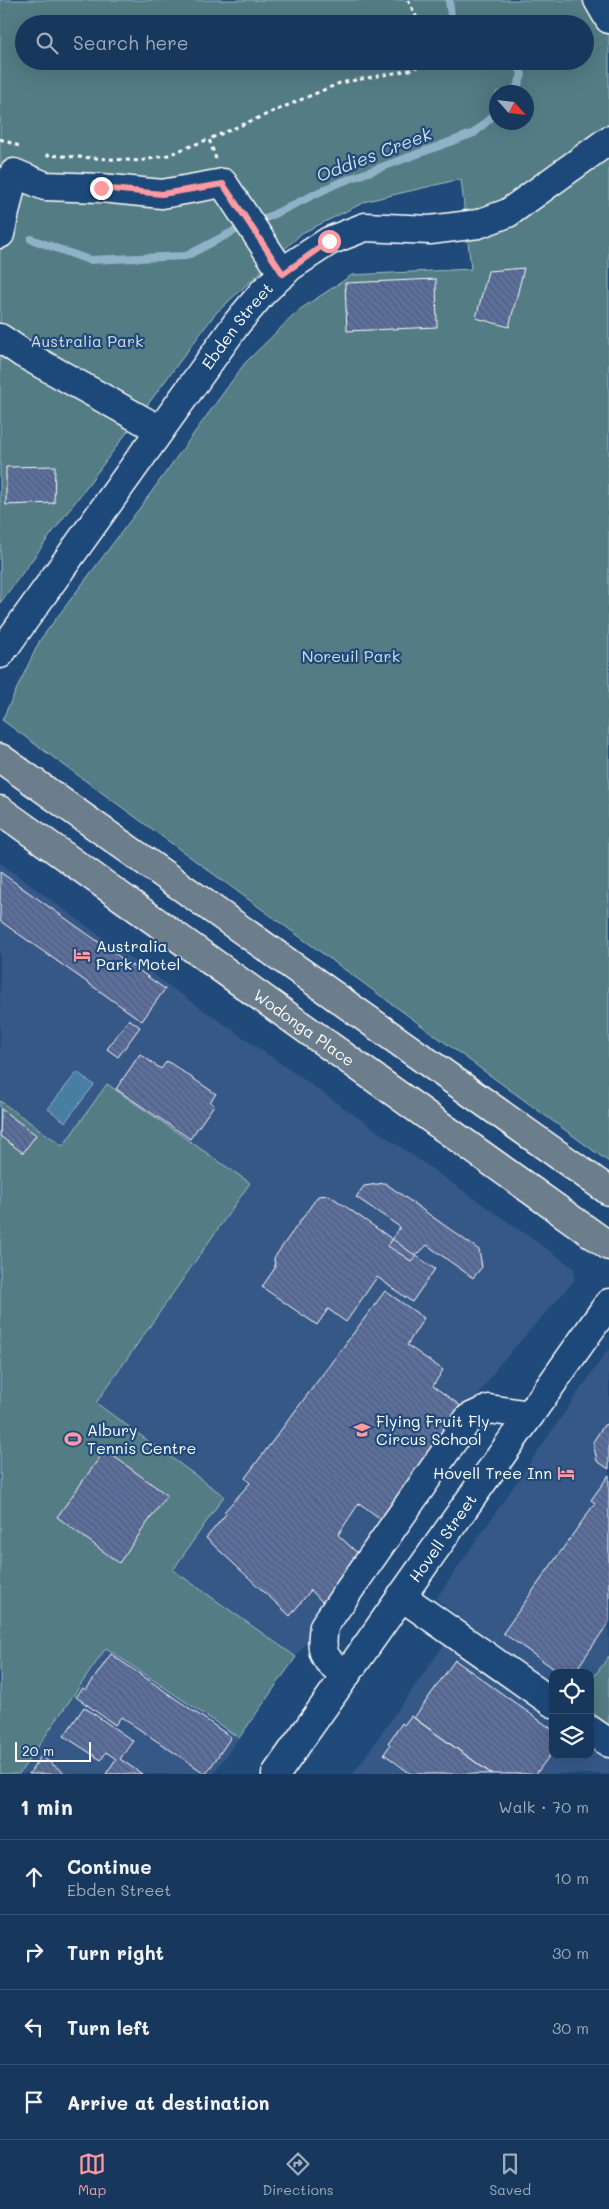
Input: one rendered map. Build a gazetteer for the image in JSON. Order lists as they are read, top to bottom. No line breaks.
{"streets":{"main road":["Wodonga Place"],"street":["Ebden Street","Hovell Street"]},"water":["Oddies Creek"],"parks":["Australia Park","Noreuil Park"],"places":{"hotel":["Australia Park Motel","Hovell Tree Inn"],"school or university":["Flying Fruit Fly Circus School"],"sports":["Albury Tennis Centre"]},"scale_bar":"20 m","north":"bottom right","page":{"search":"Search here","scale":"20 m","heading":["1 min","Walk · 70 m"],"list":[["Continue","Ebden Street","10 m"],["Turn right","30 m"],["Turn left","30 m"],"Arrive at destination"],"nav":["Map","Directions","Saved"]}}
